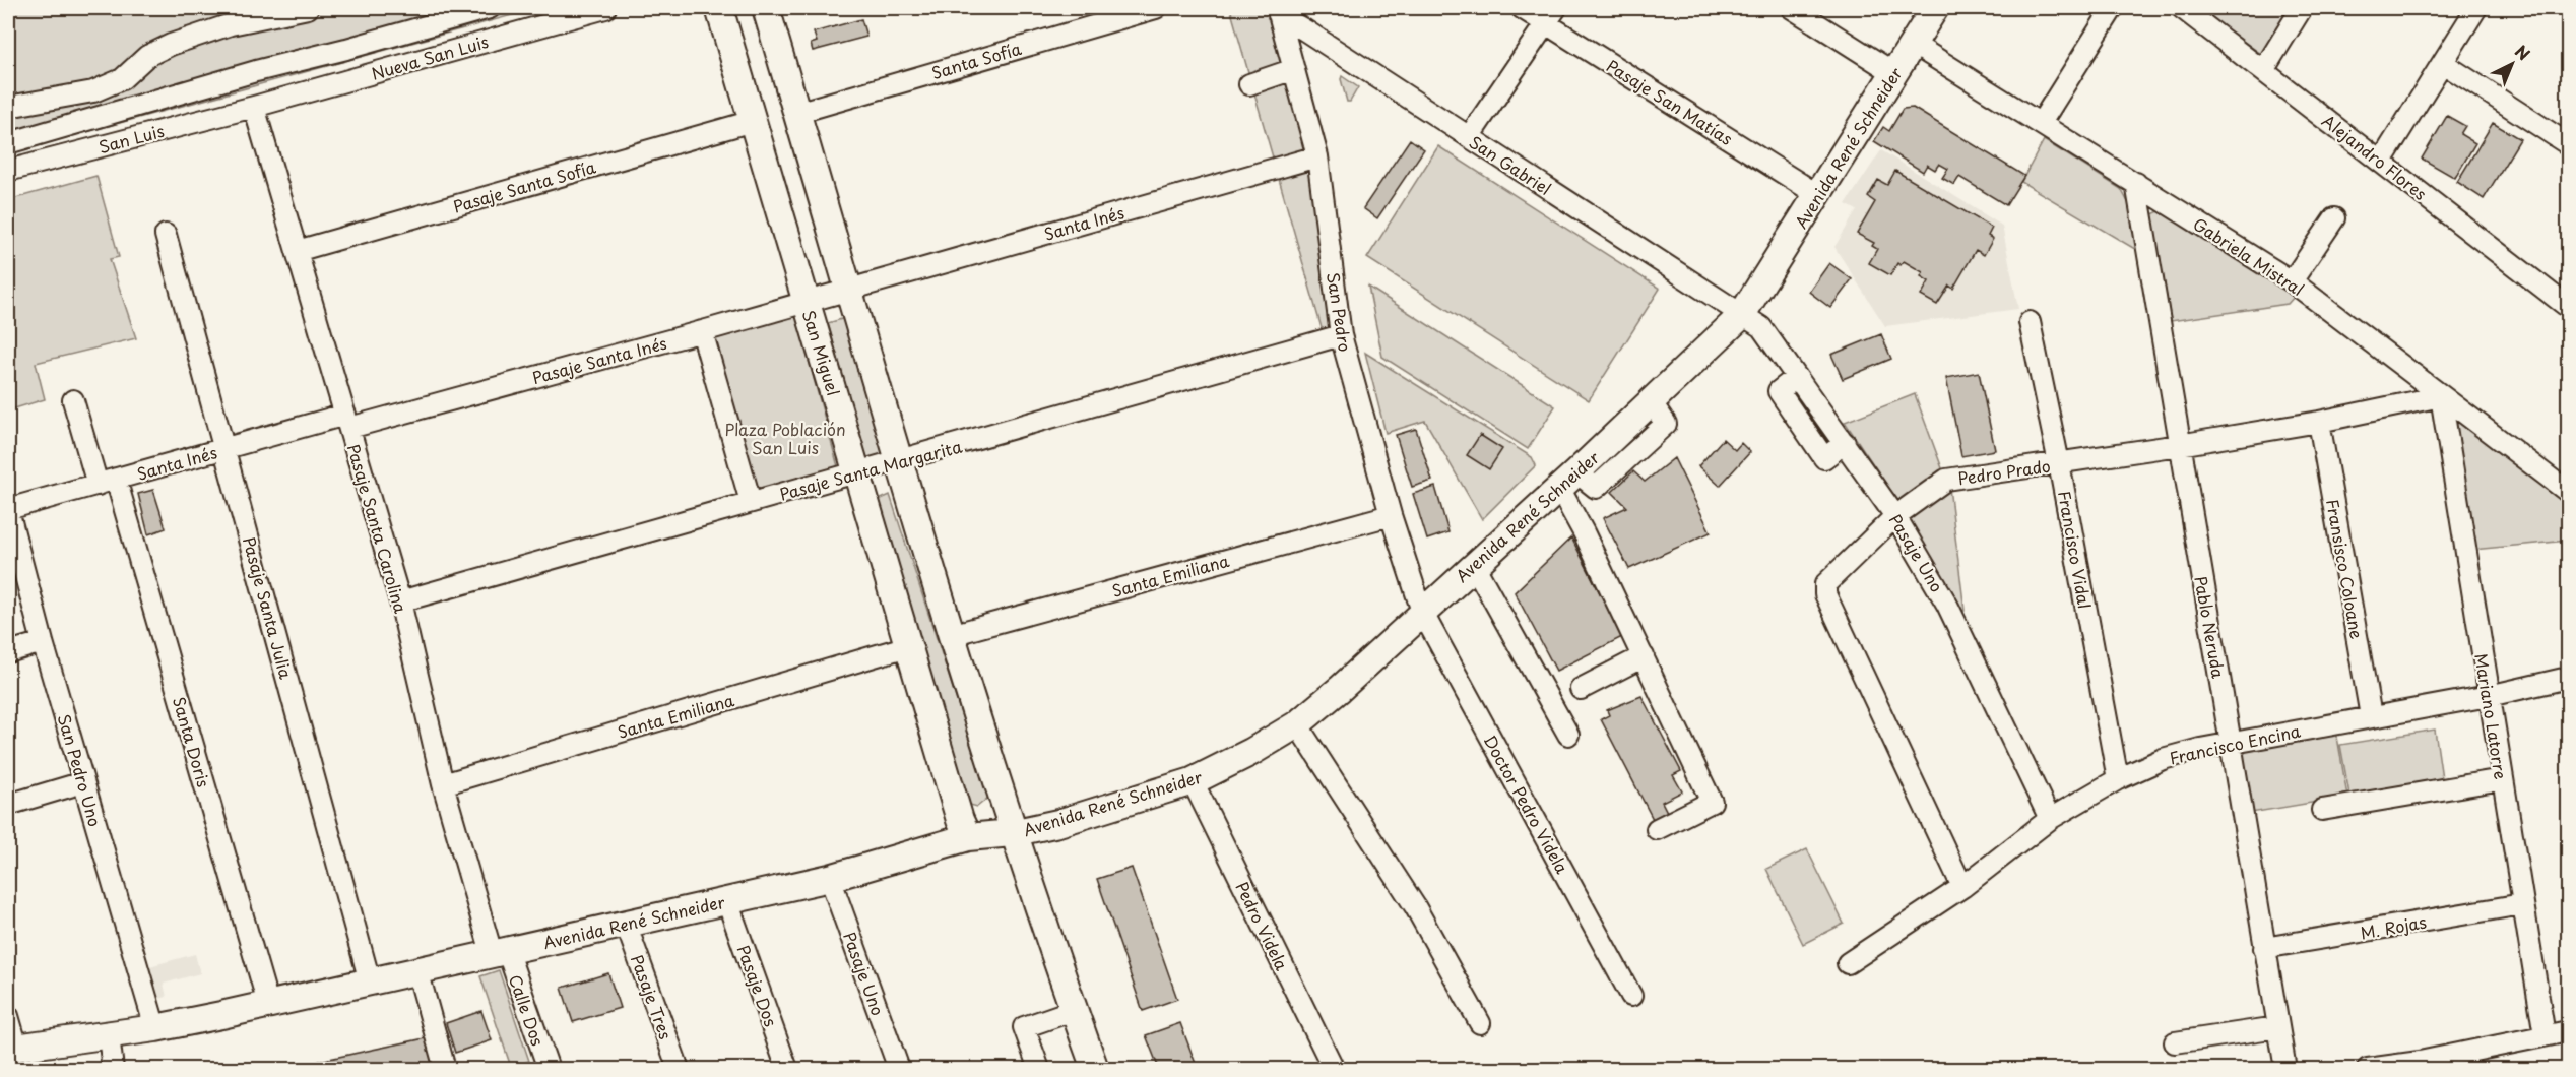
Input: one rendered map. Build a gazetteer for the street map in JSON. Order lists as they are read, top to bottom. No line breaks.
{"streets":{"main road":["Avenida René Schneider","San Miguel"],"street":["Nueva San Luis","Santa Sofía","Pasaje San Matías","San Luis","Alejandro Flores","San Gabriel","Pasaje Santa Sofía","Santa Inés","Gabriela Mistral","San Pedro","Pasaje Santa Inés","Pasaje Santa Margarita","Pedro Prado","Pasaje Santa Carolina","Francisco Vidal","Pasaje Uno","Fransisco Coloane","Santa Emiliana","Pasaje Santa Julia","Pablo Neruda","Mariano Latorre","Santa Doris","Francisco Encina","San Pedro Uno","Doctor Pedro Videla","Pedro Videla","M. Rojas","Pasaje Dos","Pasaje Tres","Calle Dos"]},"crossings":[["Nueva San Luis","San Luis"],["Nueva San Luis","Pasaje Santa Carolina"],["Pasaje San Matías","Avenida René Schneider"],["San Luis","Pasaje Santa Carolina"],["Avenida René Schneider","San Gabriel"],["Avenida René Schneider","Gabriela Mistral"],["Avenida René Schneider","San Pedro"],["Avenida René Schneider","San Miguel"],["Avenida René Schneider","Pasaje Santa Carolina"],["Avenida René Schneider","Pasaje Uno"],["Avenida René Schneider","Pasaje Santa Julia"],["Avenida René Schneider","Santa Doris"],["Avenida René Schneider","San Pedro Uno"],["Avenida René Schneider","Doctor Pedro Videla"],["Avenida René Schneider","Pedro Videla"],["Avenida René Schneider","Pasaje Dos"],["Avenida René Schneider","Pasaje Tres"],["Avenida René Schneider","Calle Dos"],["San Gabriel","San Pedro"],["San Gabriel","Pasaje Uno"],["Pasaje Santa Sofía","San Miguel"],["Pasaje Santa Sofía","Pasaje Santa Carolina"],["Santa Inés","San Pedro"],["Santa Inés","Pasaje Santa Inés"],["Santa Inés","Pasaje Santa Carolina"],["Santa Inés","Pasaje Santa Julia"],["Santa Inés","Santa Doris"],["Santa Inés","San Pedro Uno"],["Gabriela Mistral","Pedro Prado"],["Gabriela Mistral","Pablo Neruda"],["Gabriela Mistral","Mariano Latorre"],["San Pedro","Pasaje Santa Margarita"],["San Pedro","Santa Emiliana"],["San Pedro","Doctor Pedro Videla"],["San Miguel","Pasaje Santa Inés"],["San Miguel","Pasaje Santa Margarita"],["San Miguel","Santa Emiliana"],["Pasaje Santa Inés","Pasaje Santa Carolina"],["Pasaje Santa Margarita","Pasaje Santa Carolina"],["Pedro Prado","Francisco Vidal"],["Pedro Prado","Pasaje Uno"],["Pedro Prado","Fransisco Coloane"],["Pedro Prado","Pablo Neruda"],["Pedro Prado","Mariano Latorre"],["Pedro Prado","Francisco Encina"],["Pasaje Santa Carolina","Santa Emiliana"],["Pasaje Santa Carolina","Calle Dos"],["Francisco Vidal","Francisco Encina"],["Pasaje Uno","Francisco Encina"],["Fransisco Coloane","Francisco Encina"],["Pablo Neruda","Francisco Encina"],["Pablo Neruda","M. Rojas"],["Mariano Latorre","Francisco Encina"],["Mariano Latorre","M. Rojas"]],"parks":["Plaza Población San Luis"],"north":"top right"}
